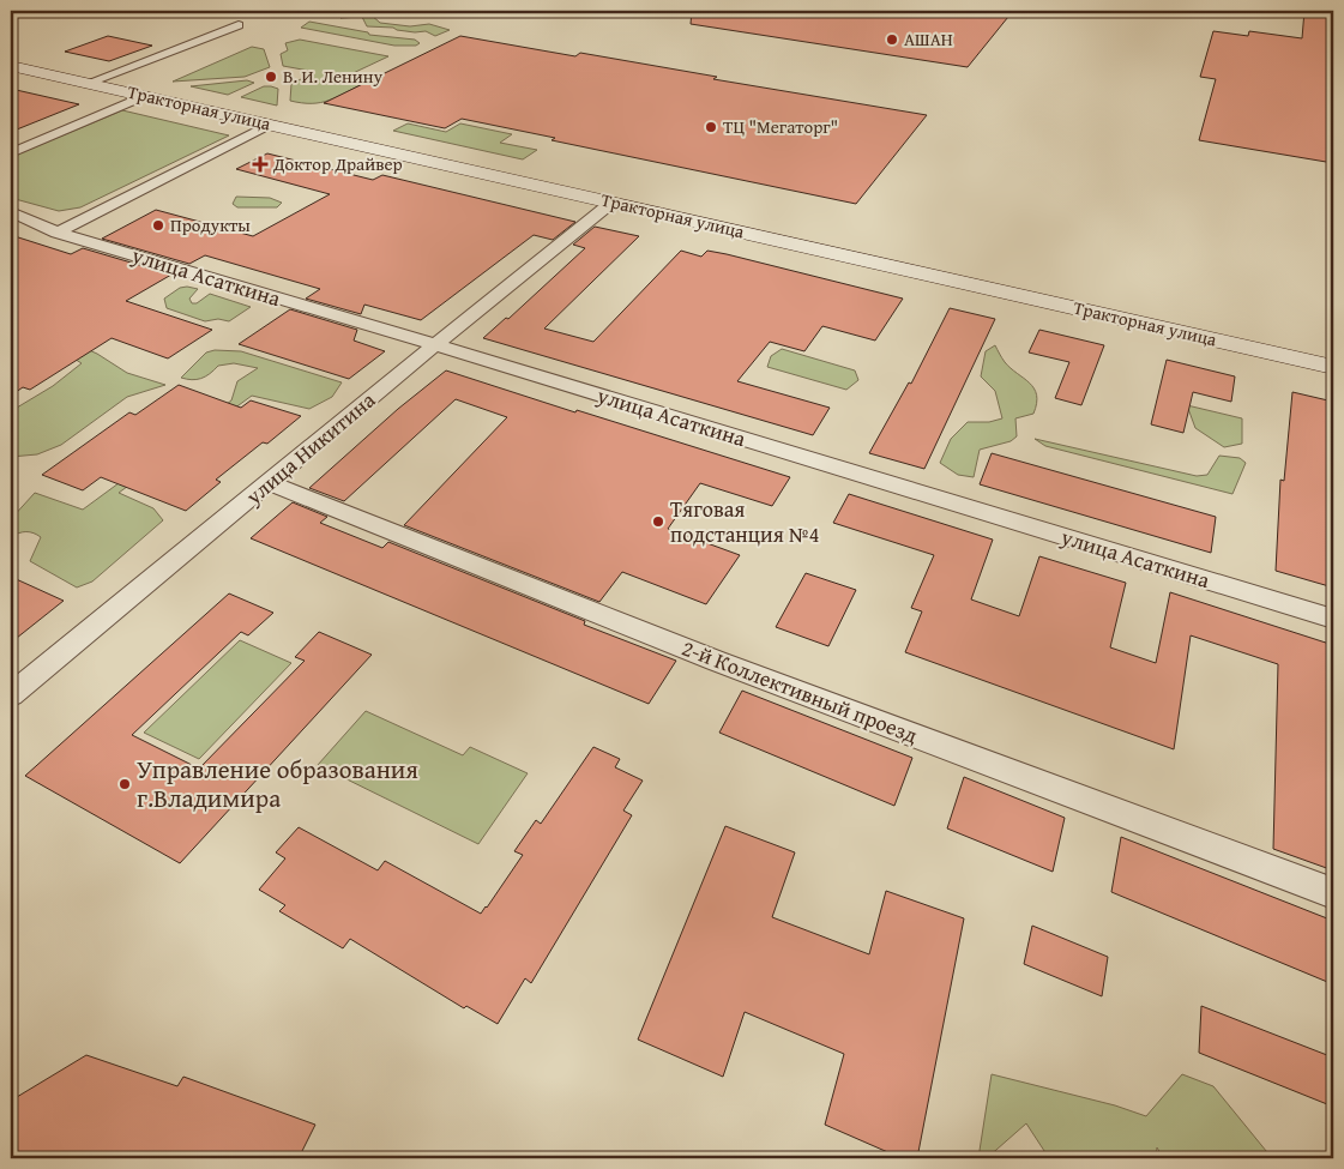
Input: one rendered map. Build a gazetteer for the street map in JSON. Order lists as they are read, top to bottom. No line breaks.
{"streets":{"main road":["Тракторная улица"],"street":["улица Асаткина","улица Никитина","2-й Коллективный проезд"]},"crossings":[["Тракторная улица","улица Никитина"],["улица Асаткина","улица Никитина"],["улица Никитина","2-й Коллективный проезд"]],"places":{"other":["АШАН","В. И. Ленину","ТЦ \"Мегаторг\"","Продукты","Тяговая подстанция №4","Управление образования г.Владимира"],"health":["Доктор Драйвер"]}}
